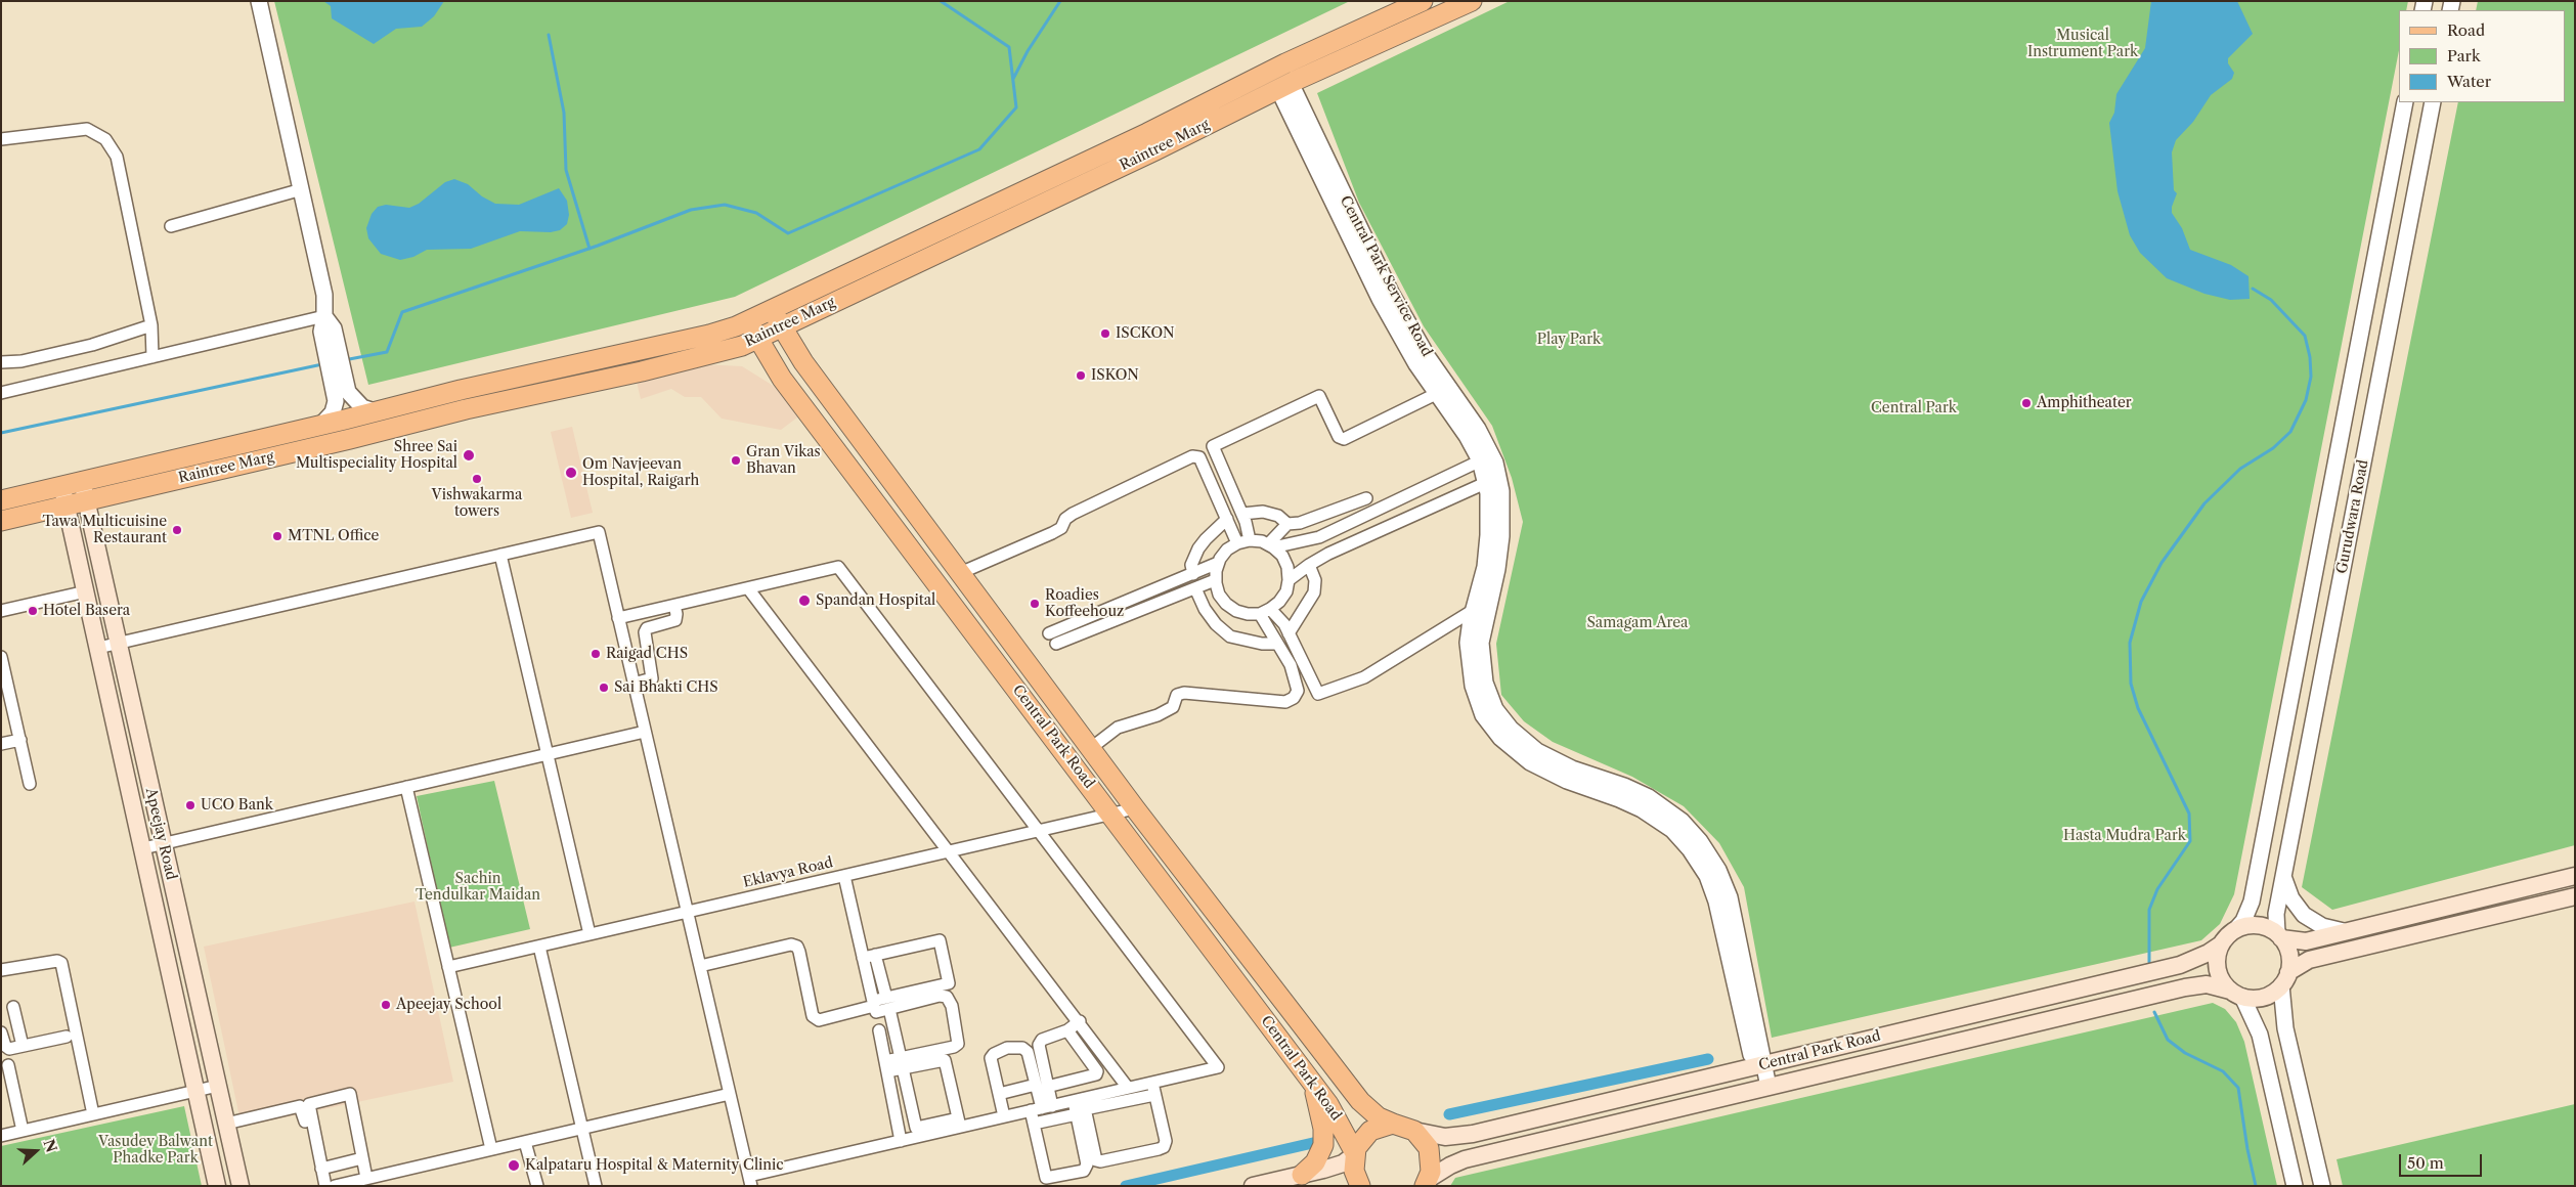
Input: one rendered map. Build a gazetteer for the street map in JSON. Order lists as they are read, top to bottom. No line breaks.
{"streets":{"main road":["Raintree Marg","Central Park Road","Apeejay Road"],"street":["Central Park Service Road","Gurudwara Road","Eklavya Road"]},"crossings":[["Raintree Marg","Central Park Service Road"],["Raintree Marg","Central Park Road"],["Raintree Marg","Apeejay Road"],["Central Park Service Road","Central Park Road"],["Gurudwara Road","Central Park Road"],["Central Park Road","Eklavya Road"]],"parks":["Musical Instrument Park","Play Park","Central Park","Samagam Area","Hasta Mudra Park","Sachin Tendulkar Maidan","Vasudev Balwant Phadke Park"],"places":["ISCKON","ISKON","Amphitheater","Shree Sai Multispeciality Hospital","Gran Vikas Bhavan","Om Navjeevan Hospital, Raigarh","Vishwakarma towers","Tawa Multicuisine Restaurant","MTNL Office","Spandan Hospital","Roadies Koffeehouz","Hotel Basera","Raigad CHS","Sai Bhakti CHS","UCO Bank","Apeejay School","Kalpataru Hospital & Maternity Clinic"],"legend":["Road","Park","Water"],"scale_bar":"50 m","north":"right"}
